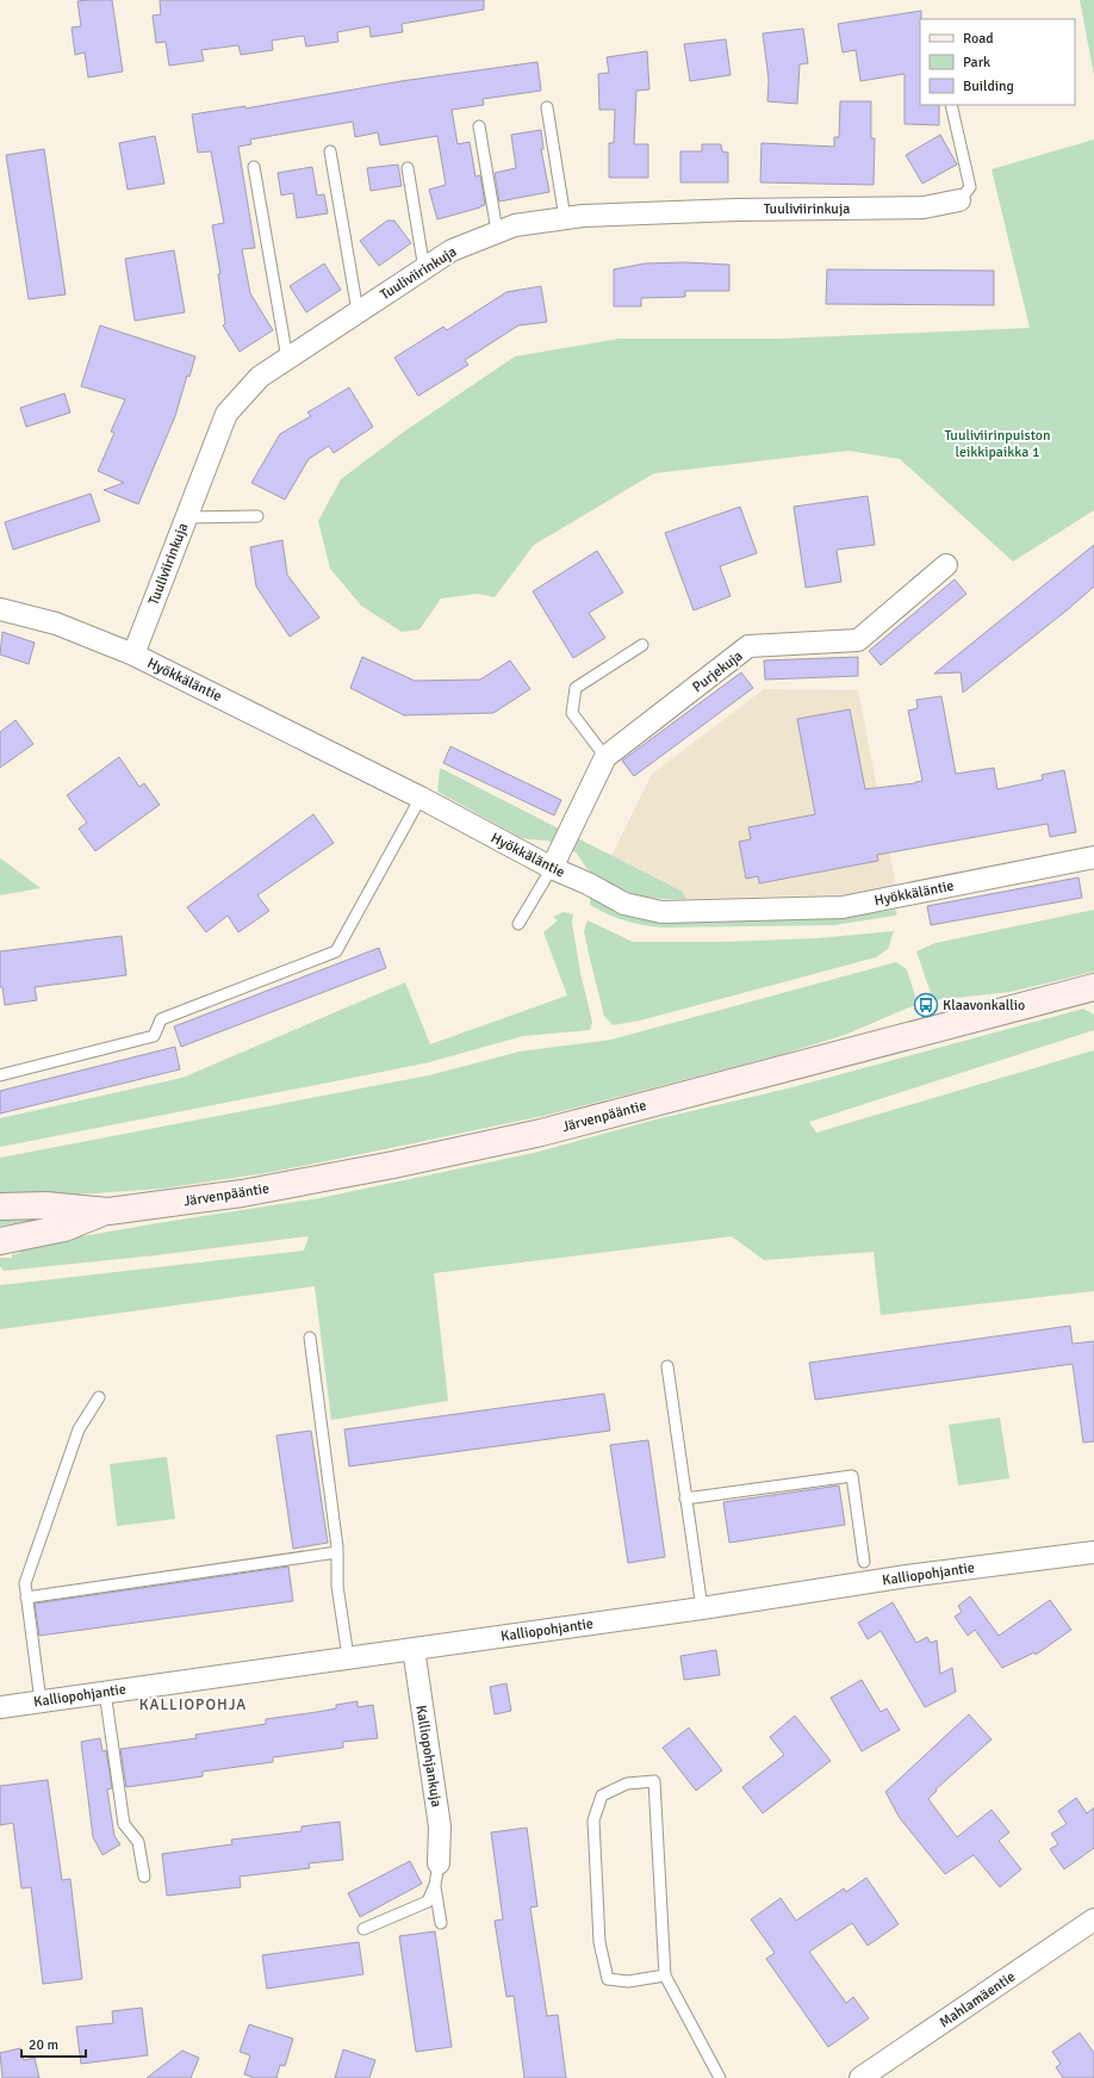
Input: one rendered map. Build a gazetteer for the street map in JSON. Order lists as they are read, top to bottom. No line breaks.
{"streets":{"main road":["Järvenpääntie"],"street":["Tuuliviirinkuja","Purjekuja","Hyökkäläntie","Kalliopohjantie","Kalliopohjankuja","Mahlamäentie"]},"crossings":[["Tuuliviirinkuja","Hyökkäläntie"],["Purjekuja","Hyökkäläntie"],["Kalliopohjantie","Kalliopohjankuja"]],"districts":["KALLIOPOHJA"],"parks":["Tuuliviirinpuiston leikkipaikka 1"],"places":{"bus stop":["Klaavonkallio"]},"legend":["Road","Park","Building"],"scale_bar":"20 m"}
